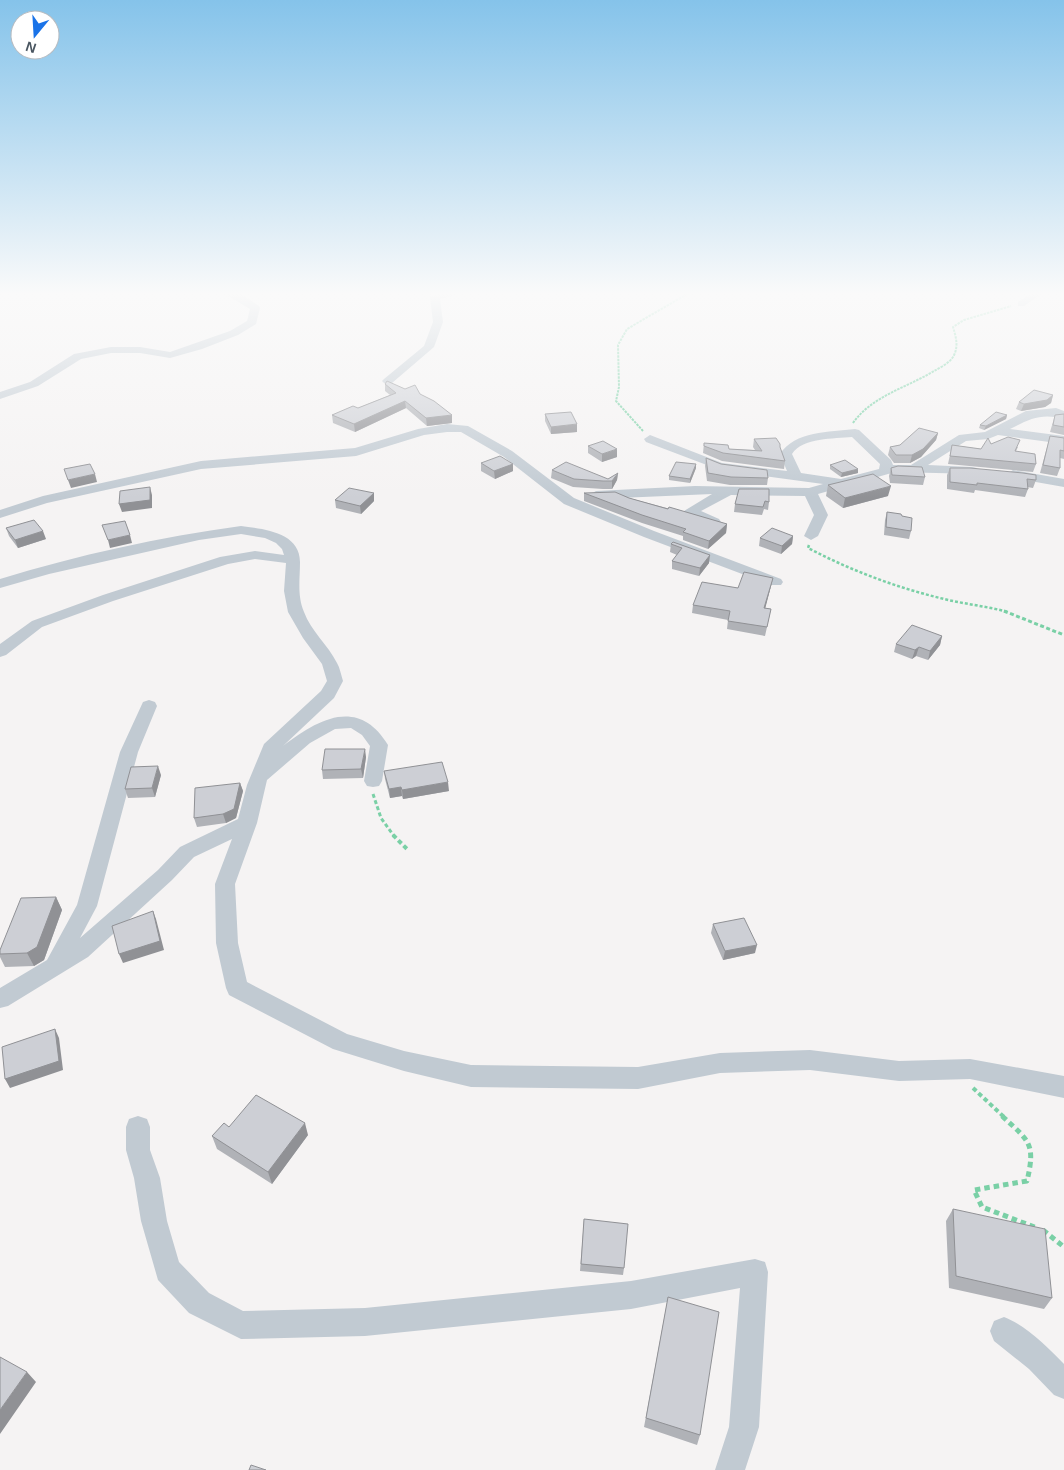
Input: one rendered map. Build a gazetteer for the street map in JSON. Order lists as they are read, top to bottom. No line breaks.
{"north":"bottom"}
